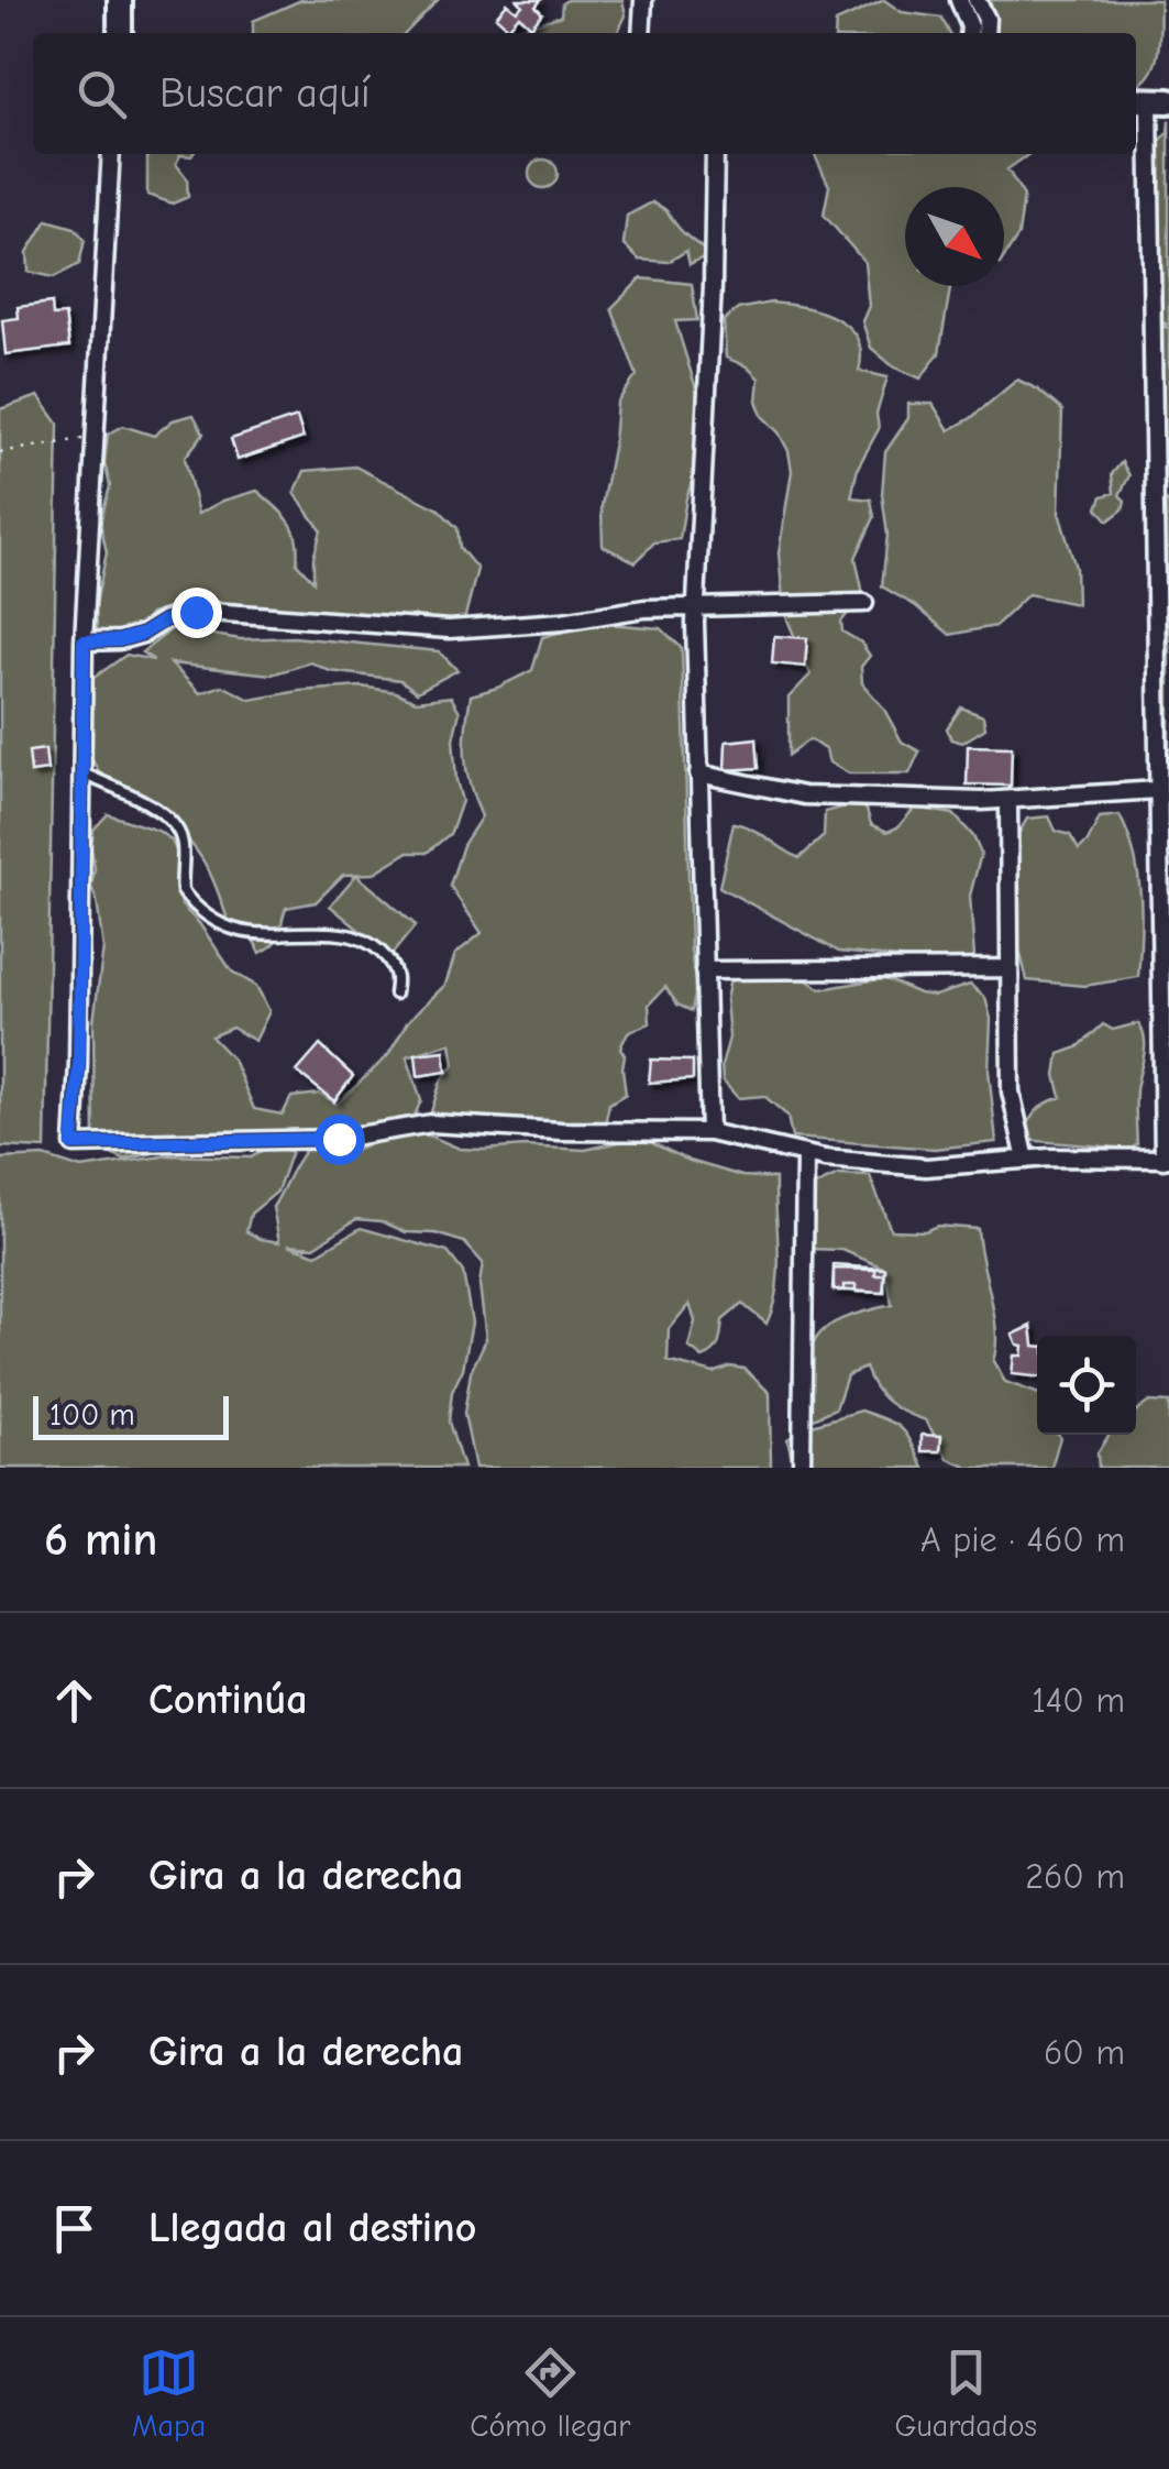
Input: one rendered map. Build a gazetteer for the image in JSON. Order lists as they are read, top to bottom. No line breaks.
{"scale_bar":"100 m","north":"bottom right","page":{"search":"Buscar aquí","scale":"100 m","heading":["6 min","A pie · 460 m"],"list":[["Continúa","140 m"],["Gira a la derecha","260 m"],["Gira a la derecha","60 m"],"Llegada al destino"],"nav":["Mapa","Cómo llegar","Guardados"]}}
